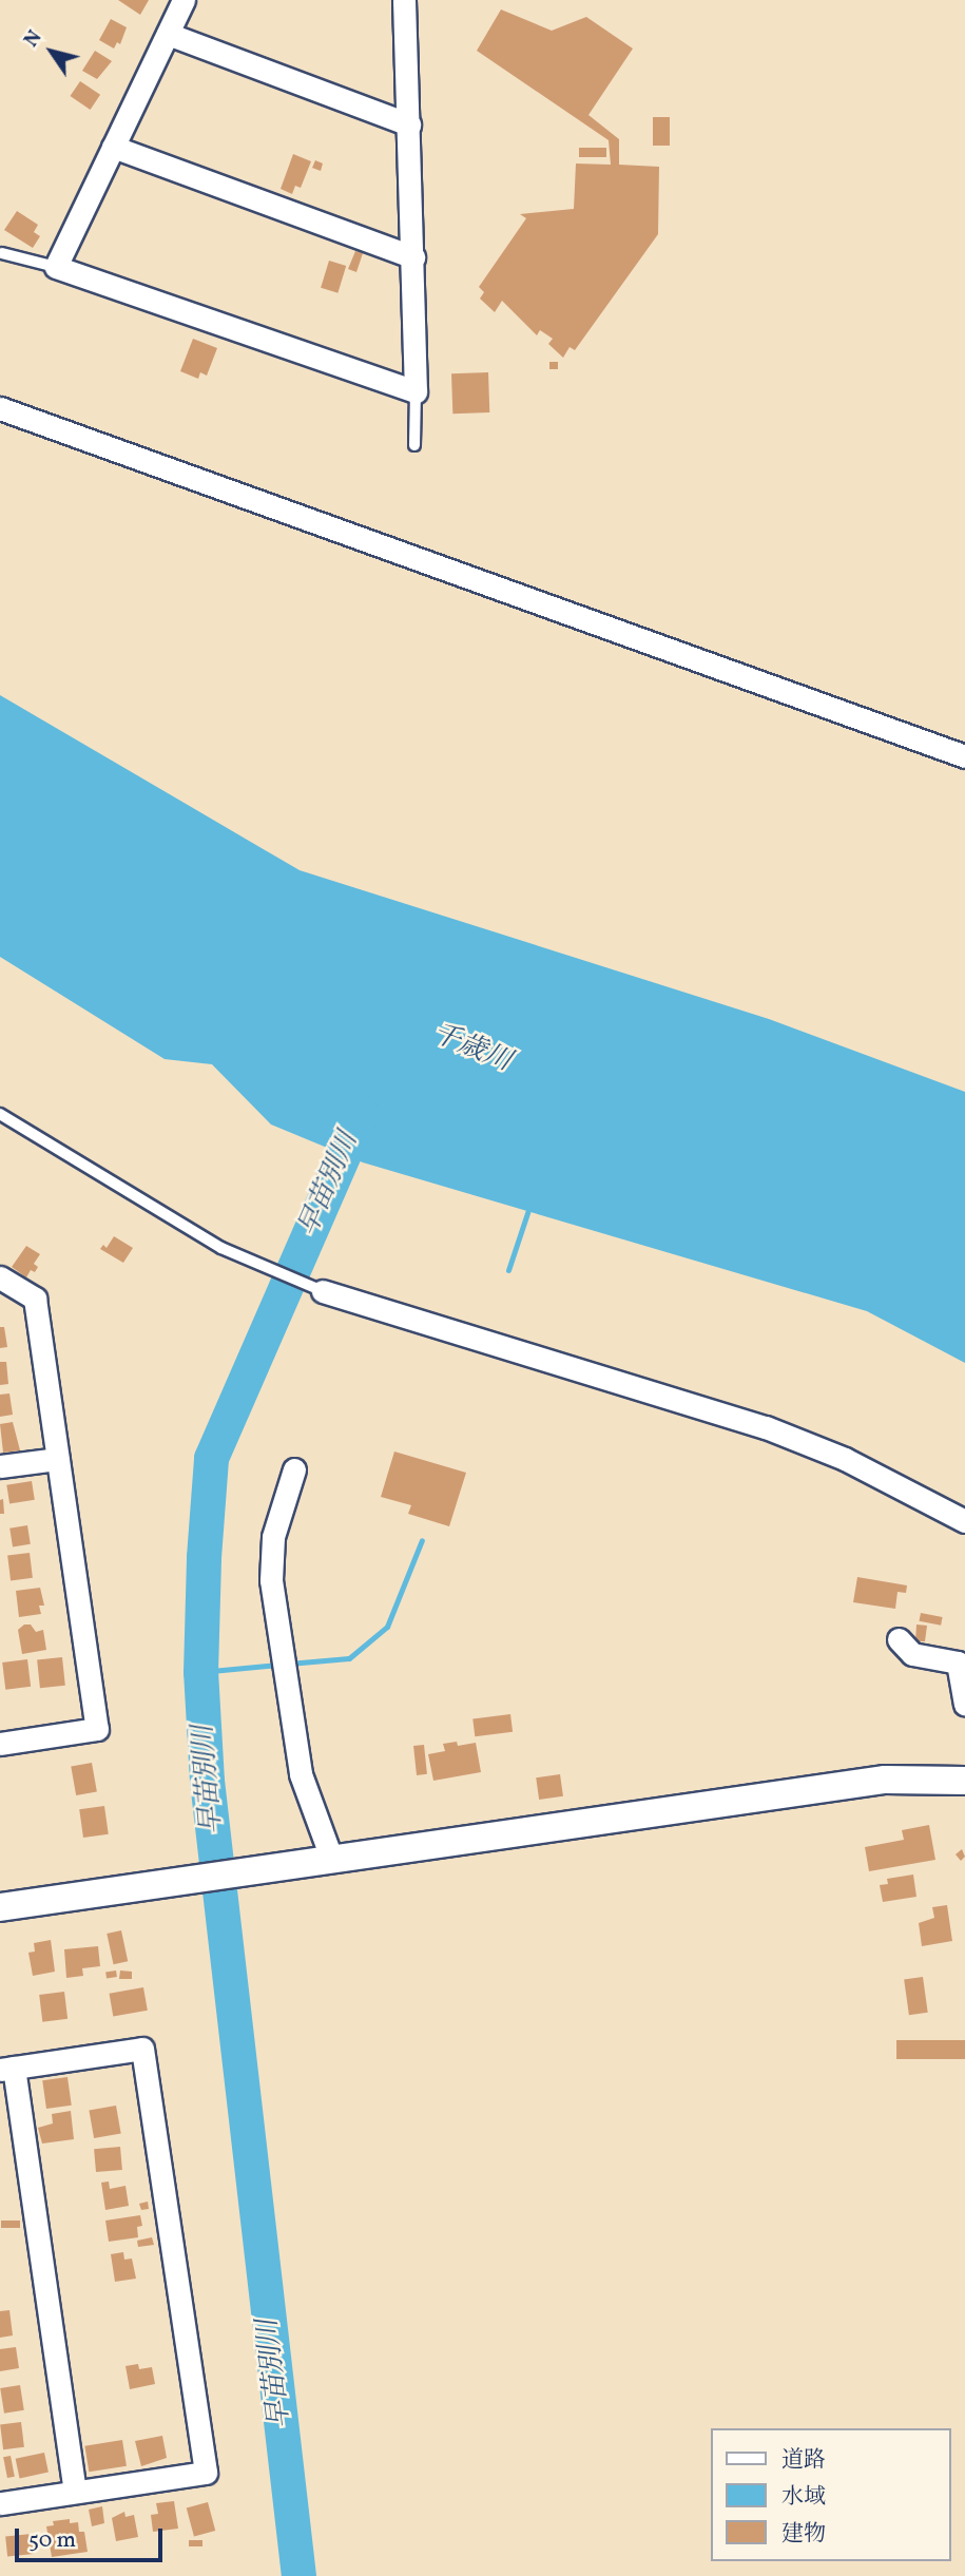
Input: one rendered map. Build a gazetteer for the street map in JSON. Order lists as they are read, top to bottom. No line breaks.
{"water":["千歳川","早苗別川"],"legend":["道路","水域","建物"],"scale_bar":"50 m","north":"top left"}
